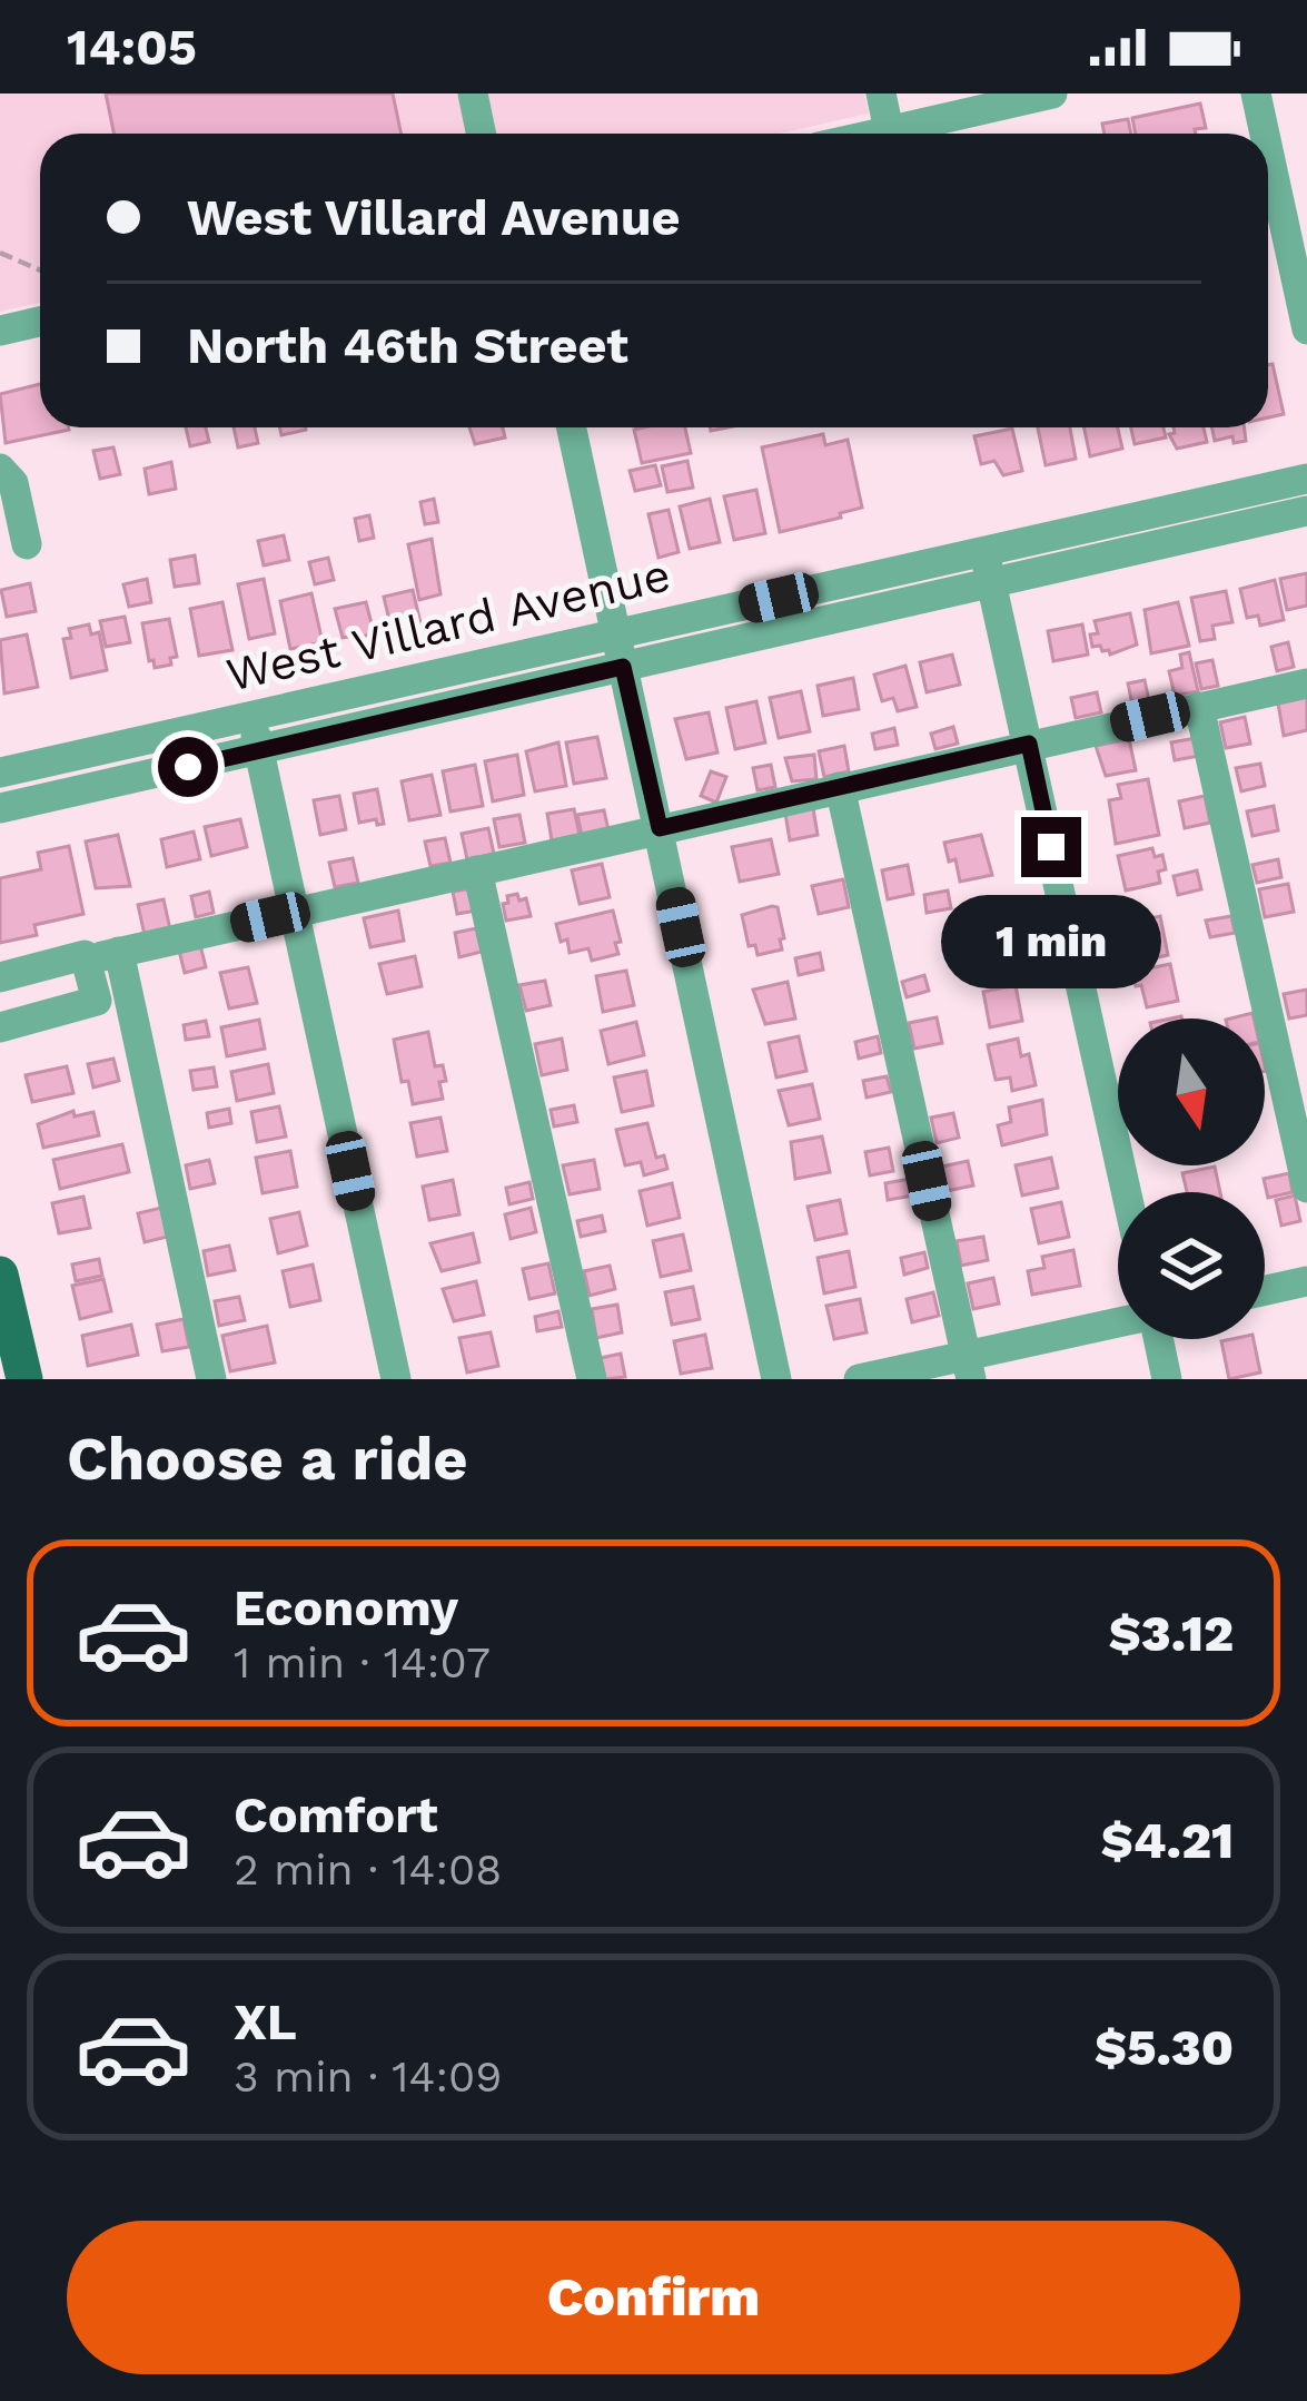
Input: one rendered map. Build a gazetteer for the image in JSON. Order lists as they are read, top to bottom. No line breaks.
{"streets":{"street":["West Villard Avenue"]},"north":"bottom","page":{"status":"14:05","banner":["West Villard Avenue","North 46th Street"],"bubble":"1 min","heading":"Choose a ride","list":[{"name":"Economy","note":"1 min · 14:07","value":"$3.12"},{"name":"Comfort","note":"2 min · 14:08","value":"$4.21"},{"name":"XL","note":"3 min · 14:09","value":"$5.30"}],"buttons":"Confirm"}}
